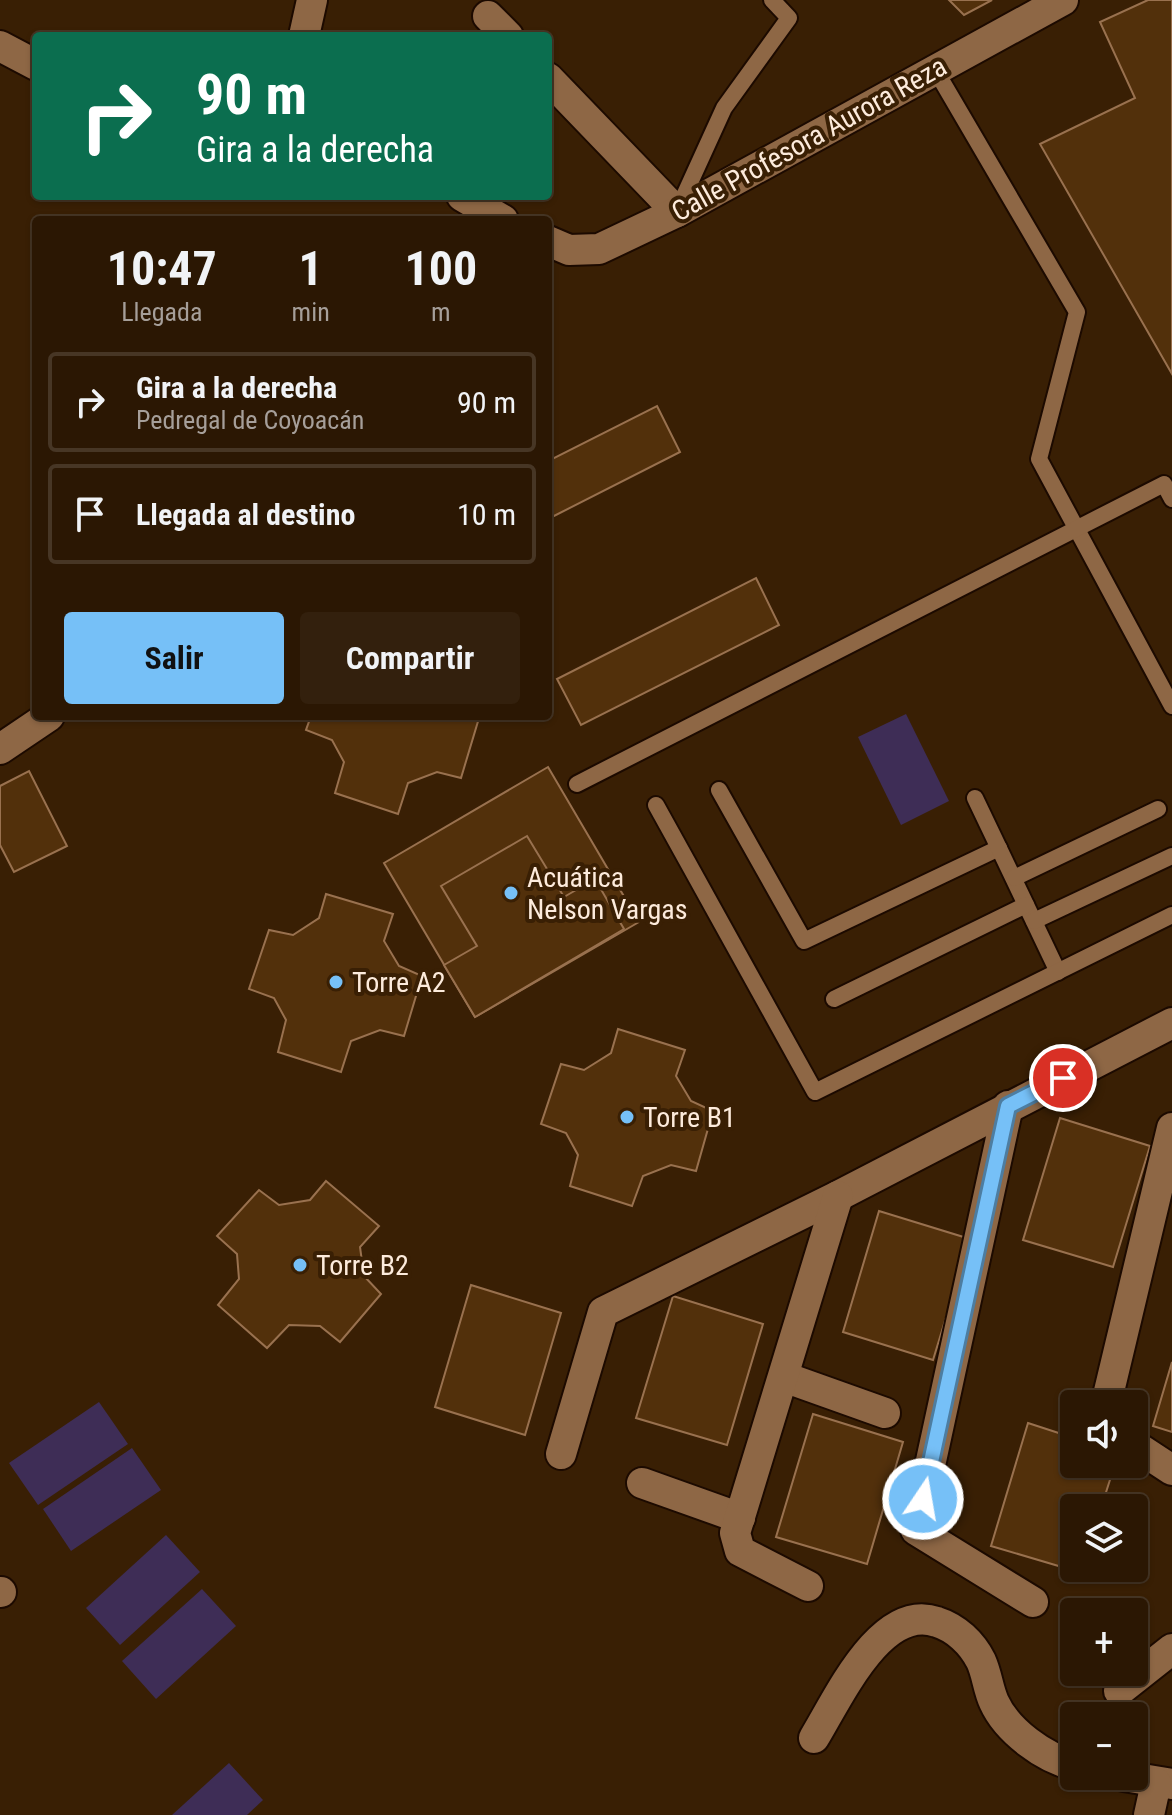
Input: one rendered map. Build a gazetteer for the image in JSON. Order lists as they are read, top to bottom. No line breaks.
{"streets":{"street":["Calle Profesora Aurora Reza"]},"places":["Acuática Nelson Vargas","Torre A2","Torre B1","Torre B2"],"page":{"turn":["90 m","Gira a la derecha"],"eta":["10:47","Llegada","1","min","100","m"],"list":[{"name":"Gira a la derecha","note":"Pedregal de Coyoacán","value":"90 m"},{"name":"Llegada al destino","value":"10 m"}],"buttons":["Salir","Compartir"],"map_buttons":["+","−"]}}
